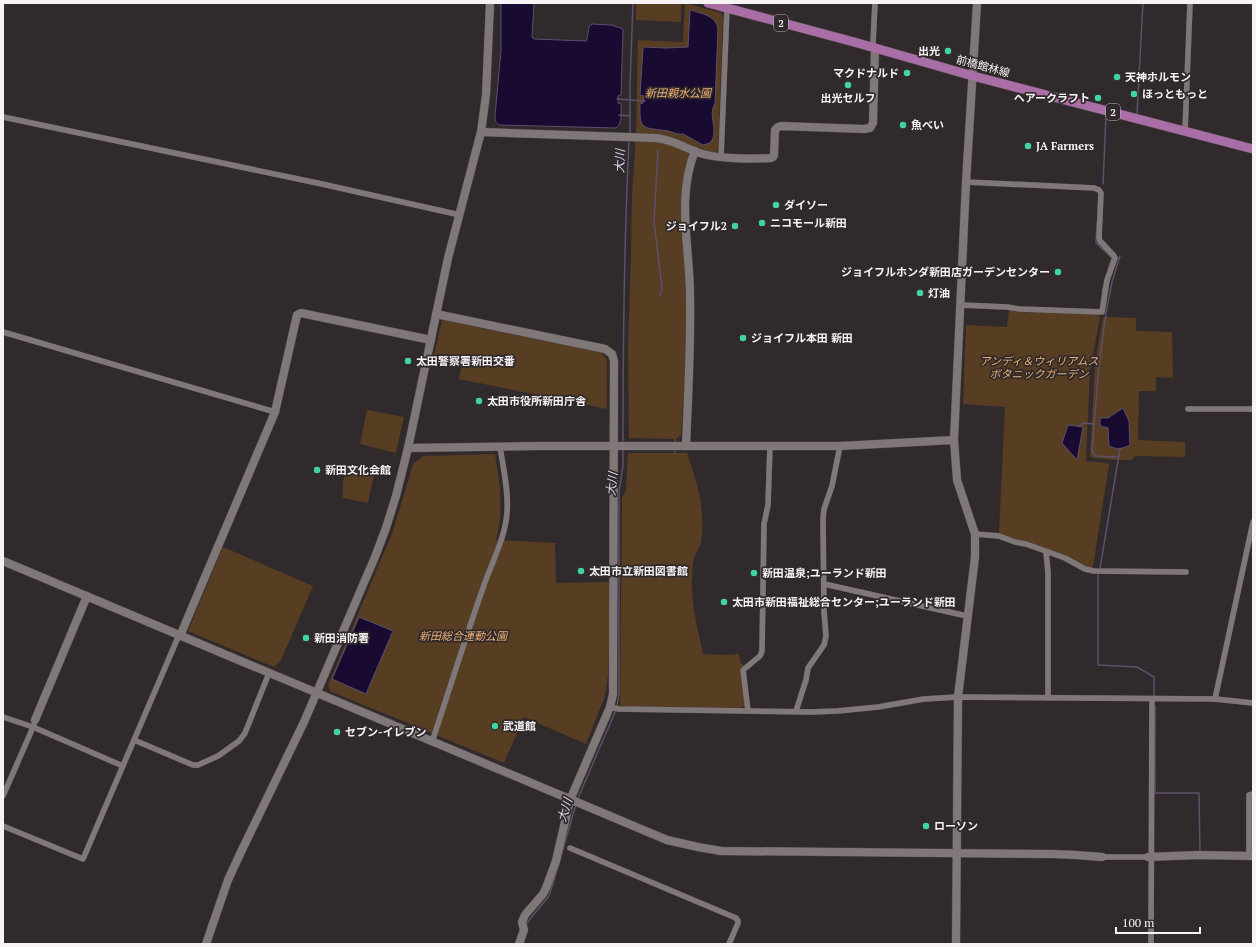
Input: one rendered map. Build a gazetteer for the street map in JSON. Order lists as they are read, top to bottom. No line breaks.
{"streets":{"main road":["2","前橋館林線"]},"water":["大川"],"parks":["新田親水公園","アンディ＆ウィリアムス ボタニックガーデン","新田総合運動公園"],"places":["出光","マクドナルド","天神ホルモン","出光セルフ","ほっともっと","ヘアークラフト","魚べい","JA Farmers","ダイソー","ニコモール新田","ジョイフル2","ジョイフルホンダ新田店ガーデンセンター","灯油","ジョイフル本田 新田","太田警察署新田交番","太田市役所新田庁舎","新田文化会館","太田市立新田図書館","新田温泉;ユーランド新田","太田市新田福祉総合センター;ユーランド新田","新田消防署","武道館","セブン-イレブン","ローソン"],"scale_bar":"100 m"}
